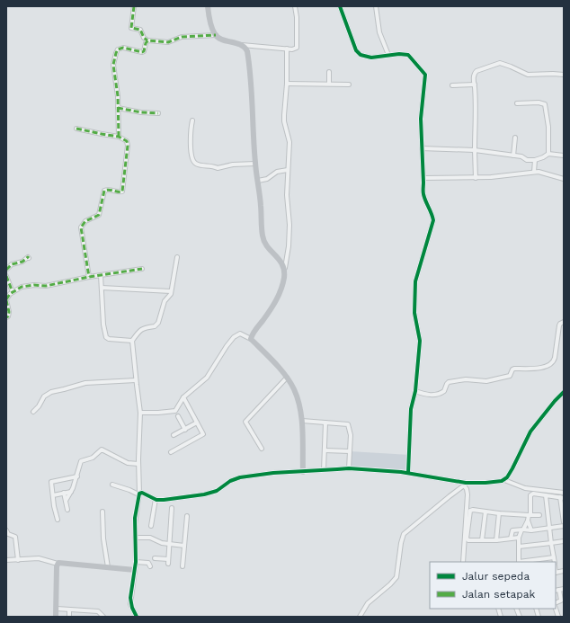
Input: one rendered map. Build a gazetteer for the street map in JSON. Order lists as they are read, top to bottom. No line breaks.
{"legend":["Jalur sepeda","Jalan setapak"]}
